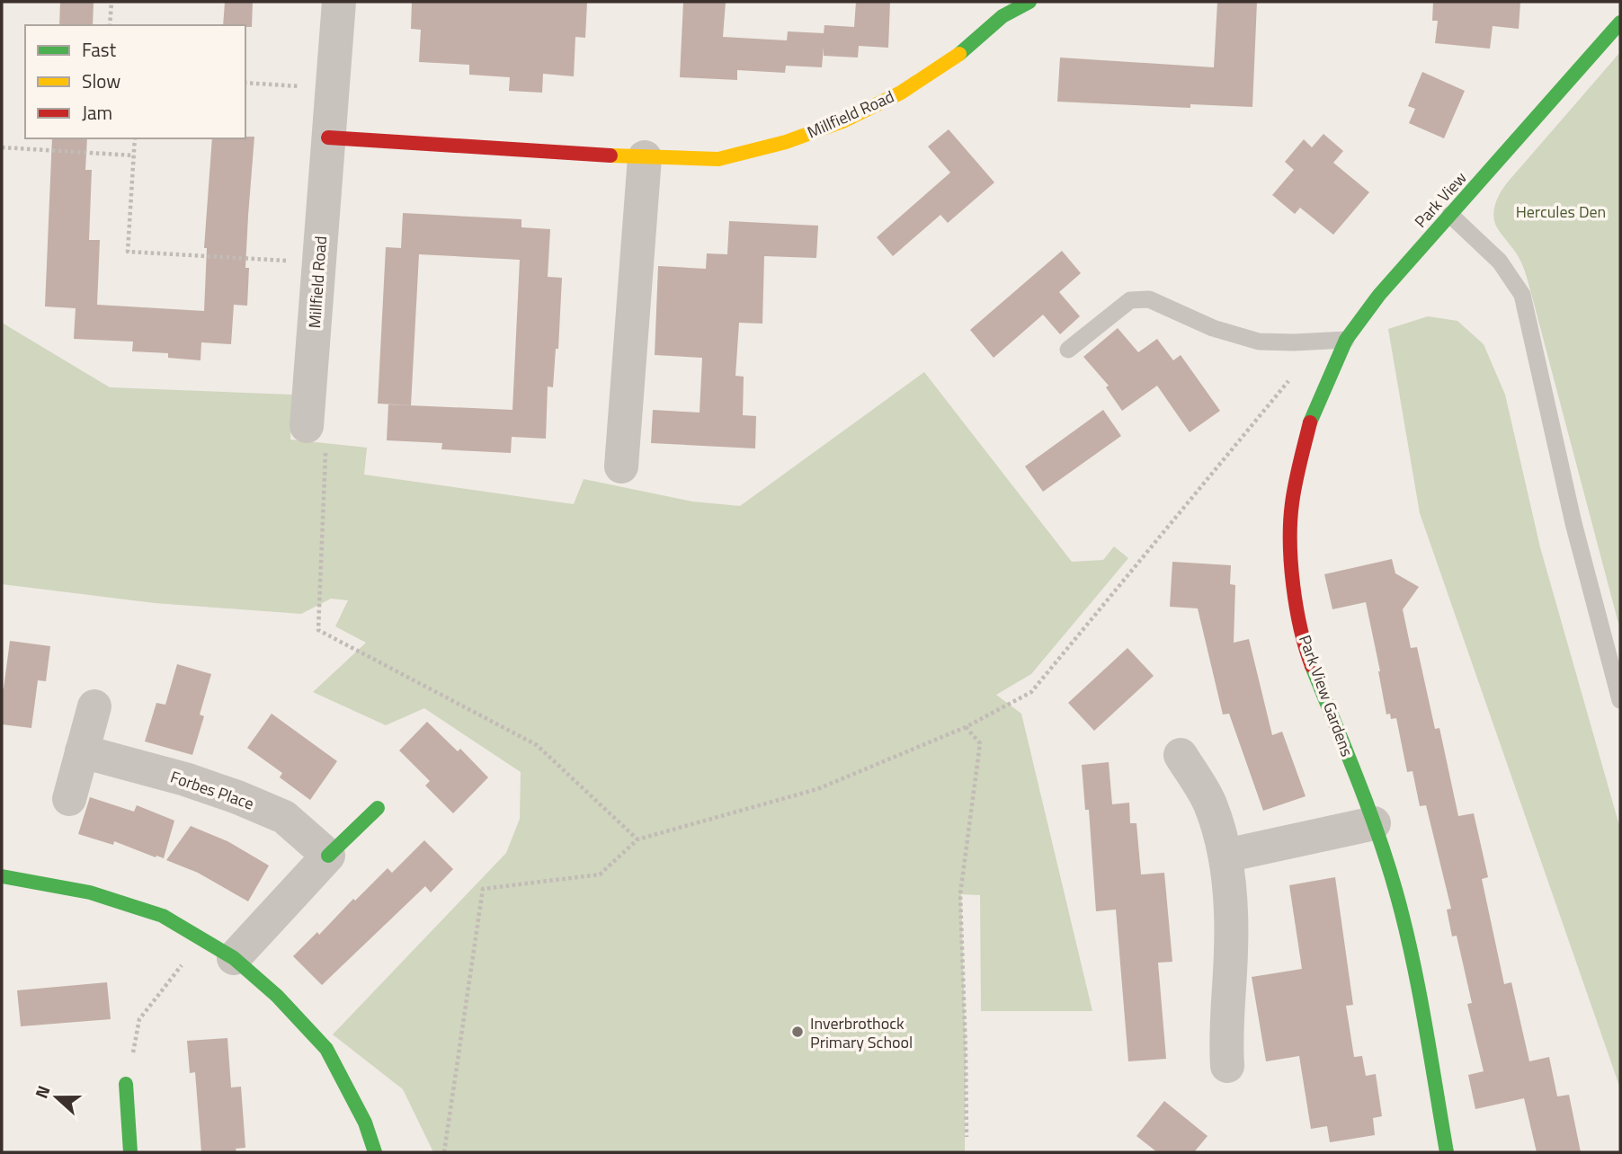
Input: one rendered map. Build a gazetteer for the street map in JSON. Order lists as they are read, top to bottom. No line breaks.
{"streets":{"street":["Millfield Road","Park View","Park View Gardens","Forbes Place"]},"crossings":[["Park View","Park View Gardens"]],"parks":["Hercules Den"],"places":["Inverbrothock Primary School"],"legend":["Fast","Slow","Jam"],"north":"left"}
